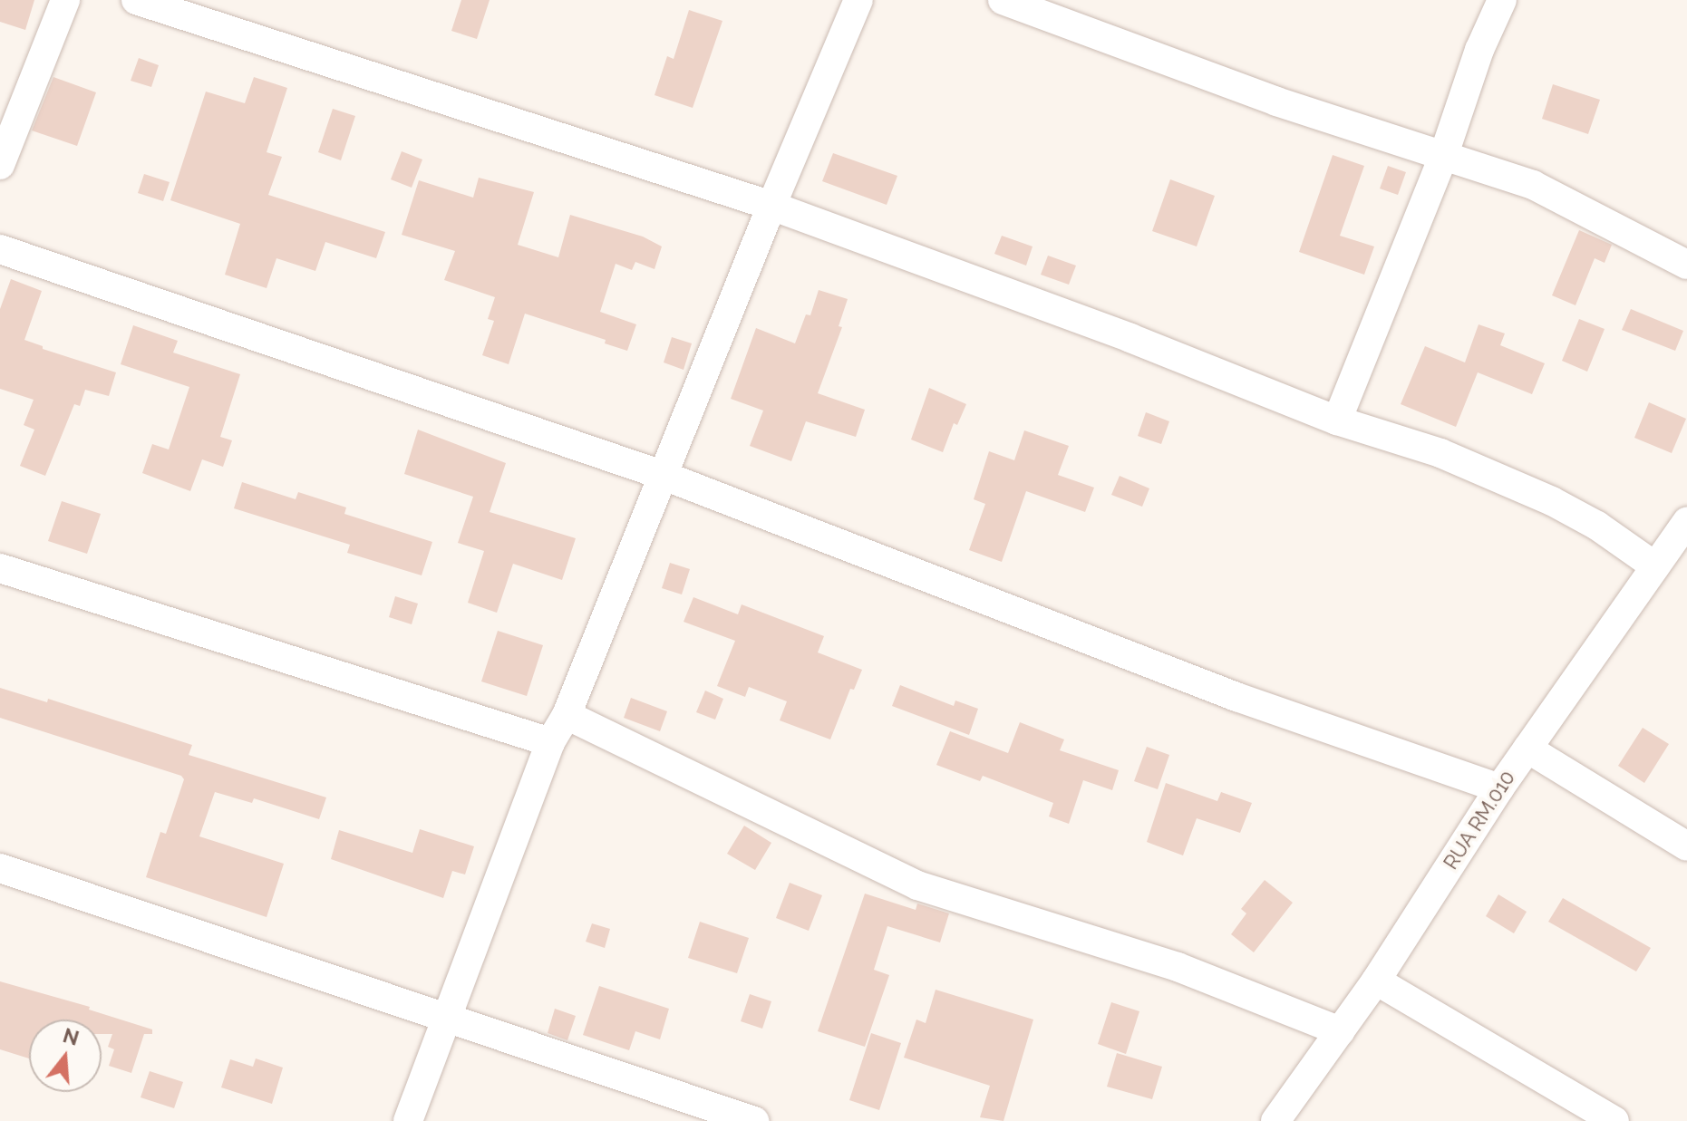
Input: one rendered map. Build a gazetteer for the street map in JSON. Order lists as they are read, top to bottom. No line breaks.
{"streets":{"street":["RUA RM.010"]},"north":"top"}
